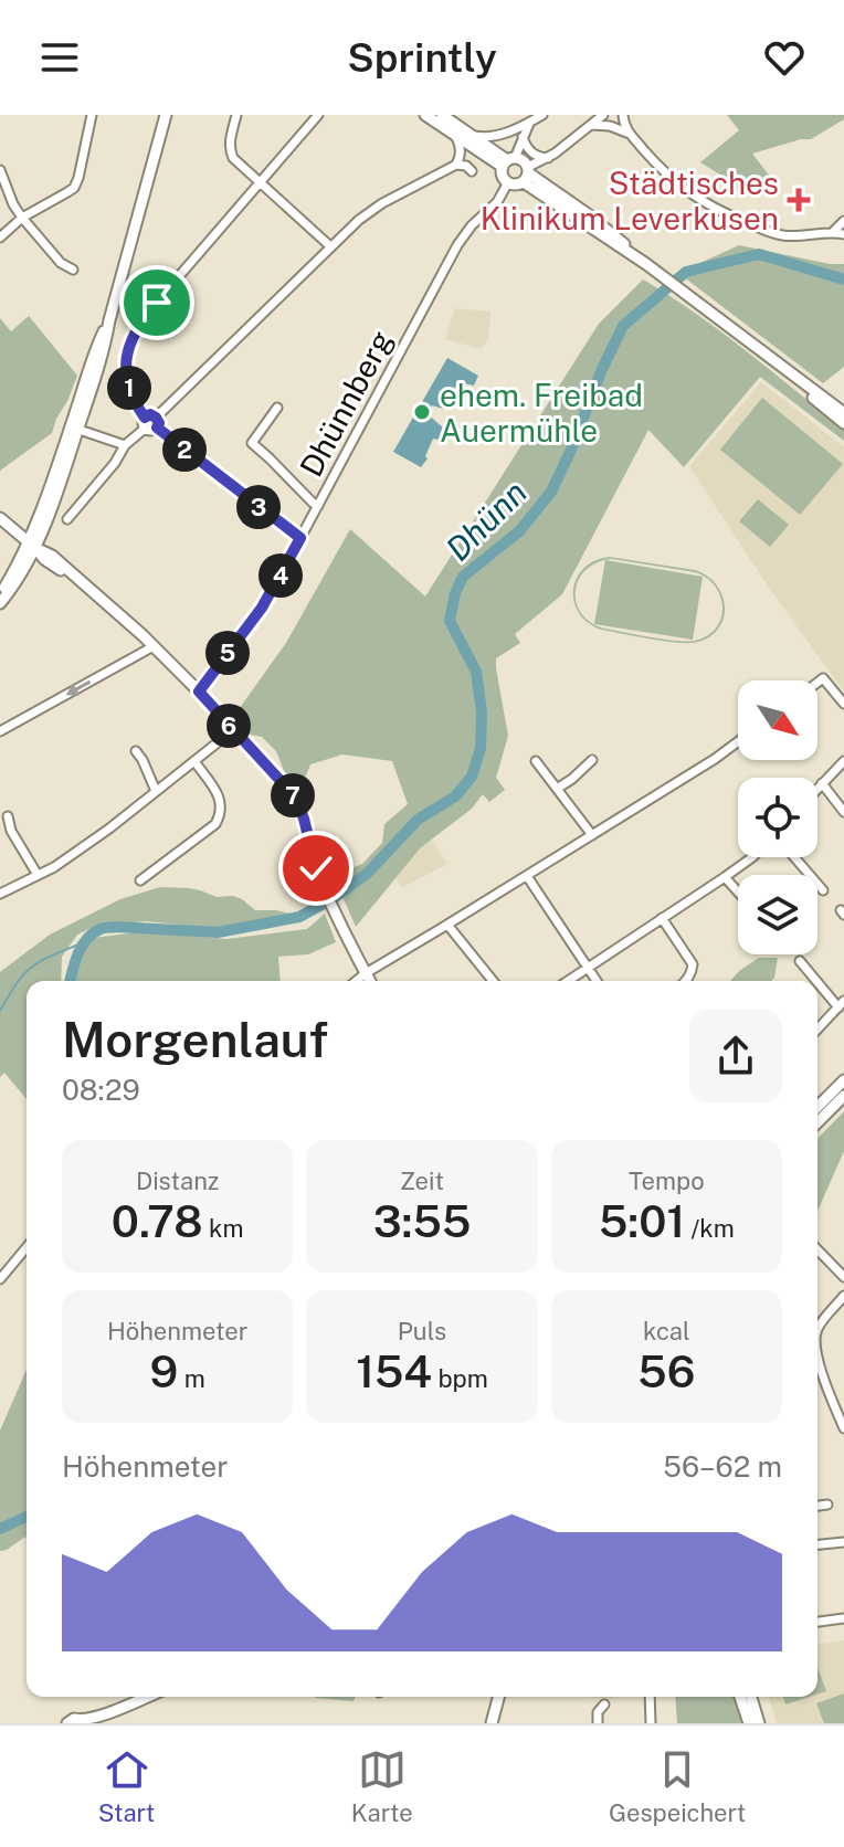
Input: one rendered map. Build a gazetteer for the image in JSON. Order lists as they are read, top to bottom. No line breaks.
{"streets":{"street":["Dhünnberg"]},"water":["Dhünn"],"places":{"health":["Städtisches Klinikum Leverkusen"],"other":["ehem. Freibad Auermühle"]},"north":"bottom right","page":{"header":"Sprintly","pins":["1","2","3","4","5","6","7"],"heading":["Morgenlauf","08:29"],"stats":[["Distanz","0.78 km"],["Zeit","3:55"],["Tempo","5:01 /km"],["Höhenmeter","9 m"],["Puls","154 bpm"],["kcal","56"]],"chart":["Höhenmeter","56–62 m"],"tabs":["Start","Karte","Gespeichert"]}}
